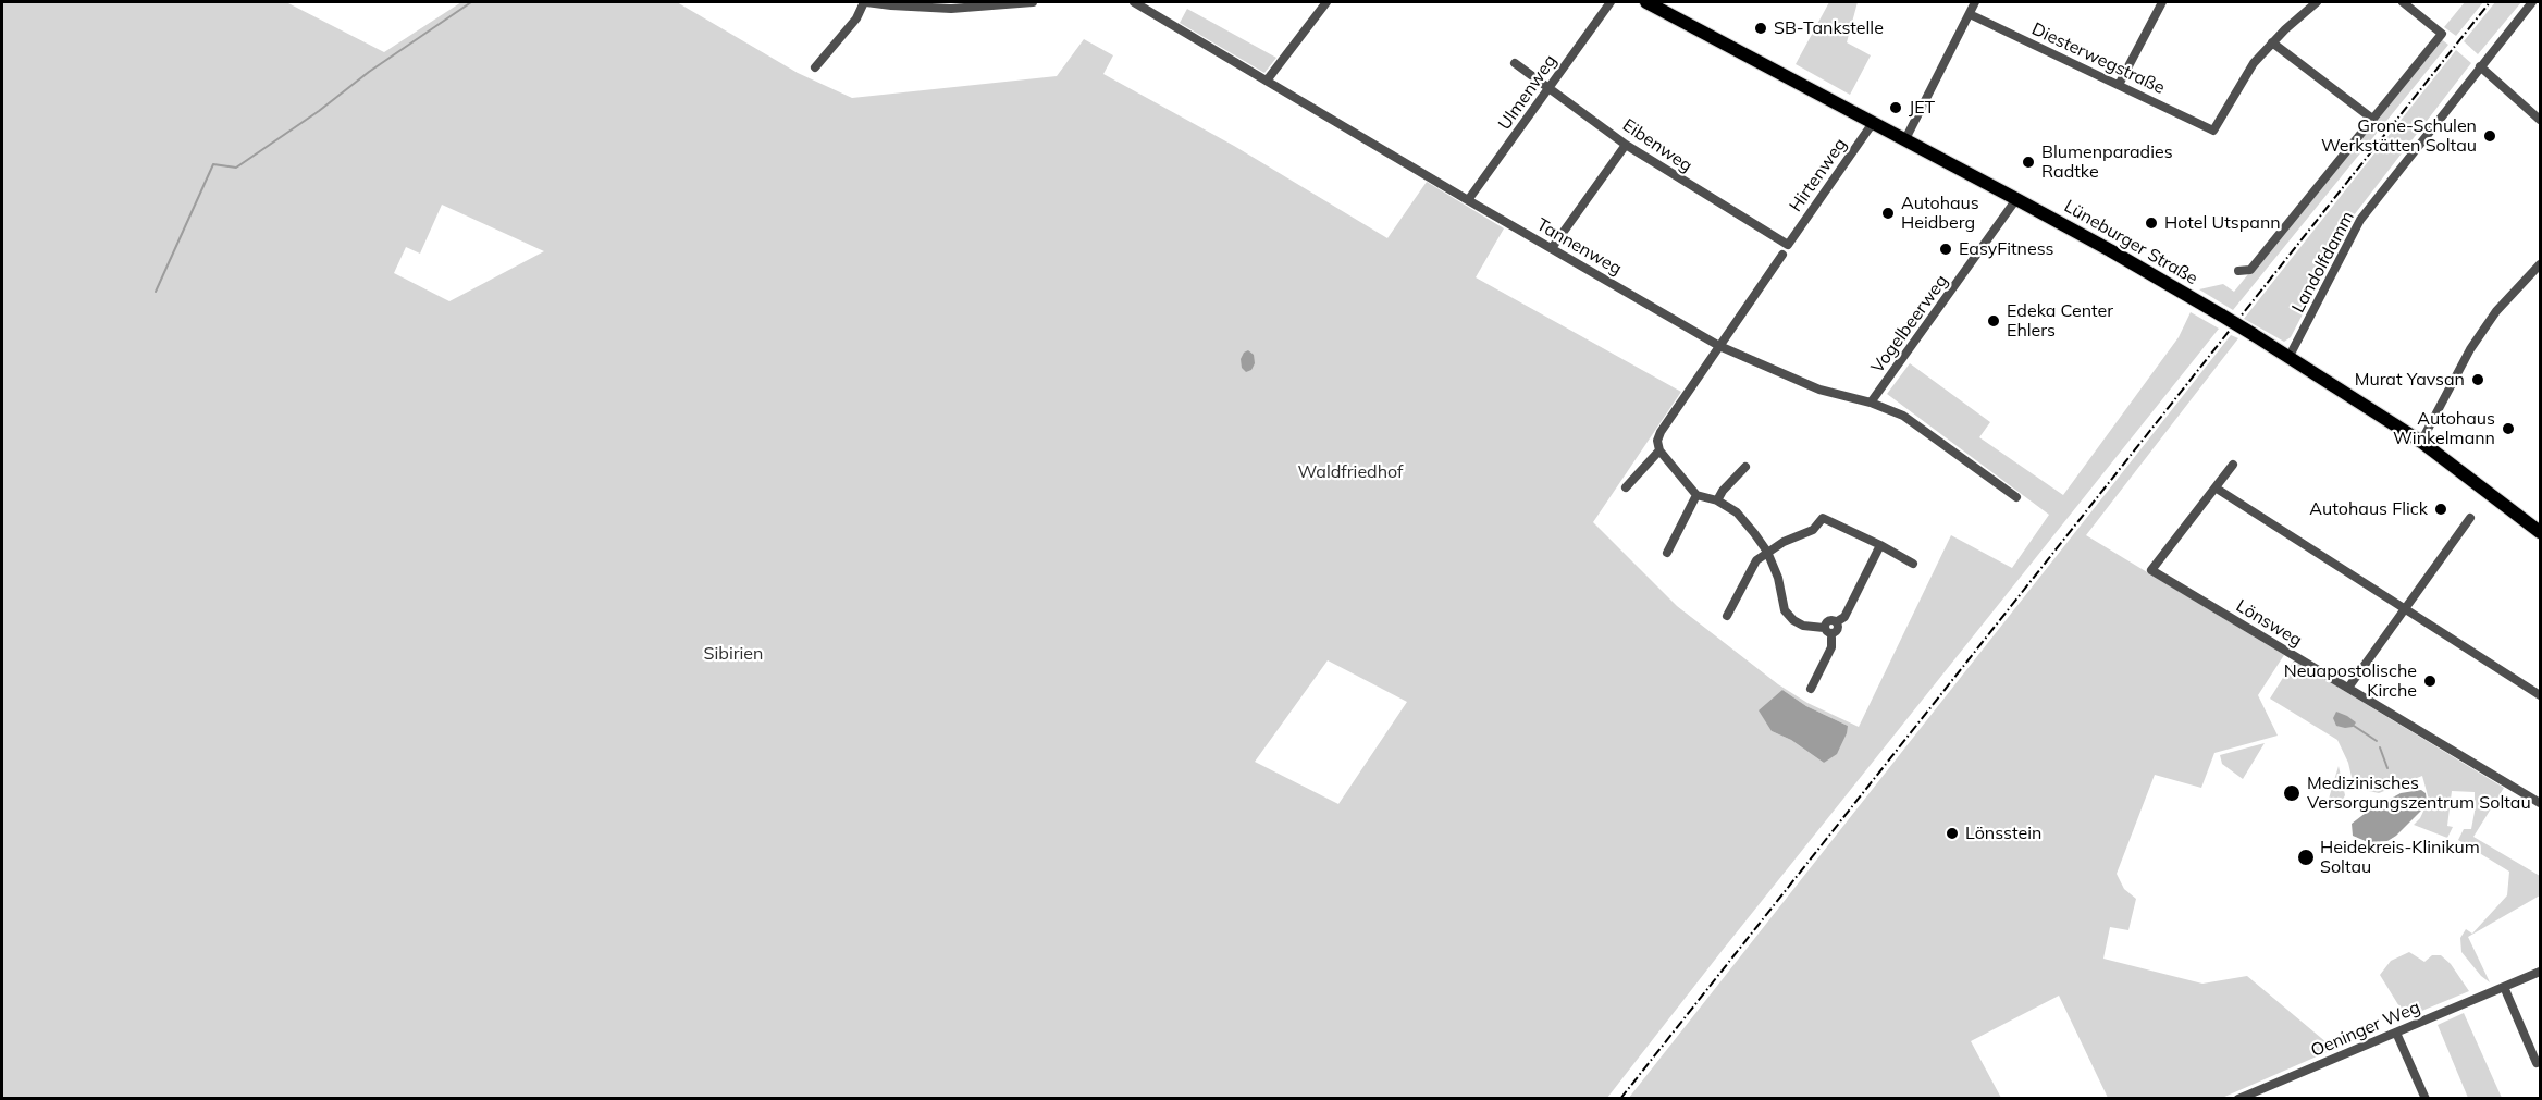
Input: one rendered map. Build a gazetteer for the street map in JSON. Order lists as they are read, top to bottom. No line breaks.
{"streets":{"main road":["Lüneburger Straße"],"street":["Diesterwegstraße","Ulmenweg","Eibenweg","Hirtenweg","Tannenweg","Landolfdamm","Vogelbeerweg","Lönsweg","Oeninger Weg"]},"crossings":[["Ulmenweg","Eibenweg"],["Ulmenweg","Tannenweg"],["Eibenweg","Hirtenweg"],["Hirtenweg","Lüneburger Straße"],["Lüneburger Straße","Landolfdamm"],["Lüneburger Straße","Vogelbeerweg"],["Tannenweg","Vogelbeerweg"]],"parks":["Waldfriedhof","Sibirien"],"places":["SB-Tankstelle","JET","Grone-Schulen Werkstätten Soltau","Blumenparadies Radtke","Autohaus Heidberg","Hotel Utspann","EasyFitness","Edeka Center Ehlers","Murat Yavsan","Autohaus Winkelmann","Autohaus Flick","Neuapostolische Kirche","Medizinisches Versorgungszentrum Soltau","Lönsstein","Heidekreis-Klinikum Soltau"]}
